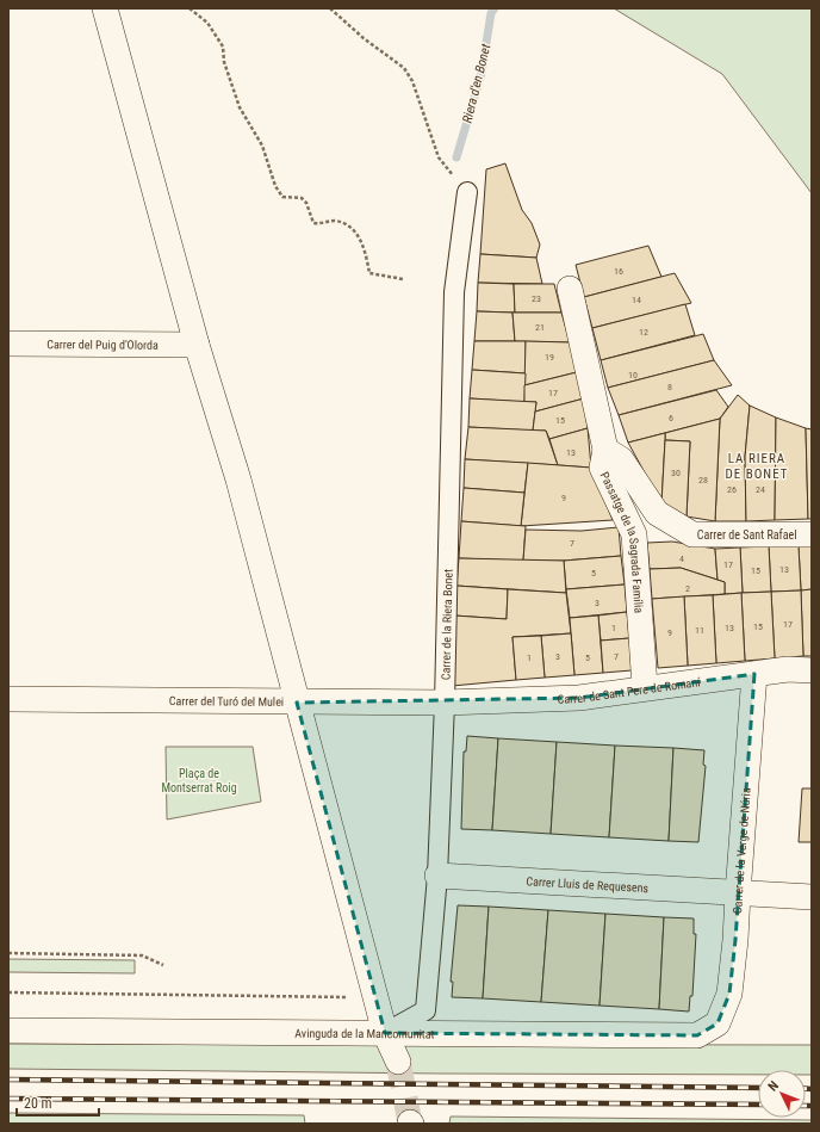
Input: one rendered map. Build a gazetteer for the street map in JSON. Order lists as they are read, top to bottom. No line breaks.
{"streets":{"street":["Carrer del Puig d'Olorda","Carrer de Sant Rafael","Passatge de la Sagrada Família","Carrer de la Riera Bonet","Carrer de Sant Pere de Romaní","Carrer del Turó del Mulei","Carrer de la Verge de Núria","Carrer Lluis de Requesens","Avinguda de la Mancomunitat"]},"crossings":[["Carrer de Sant Rafael","Passatge de la Sagrada Família"],["Passatge de la Sagrada Família","Carrer de Sant Pere de Romaní"],["Carrer de la Riera Bonet","Carrer de Sant Pere de Romaní"],["Carrer de la Riera Bonet","Carrer del Turó del Mulei"],["Carrer de la Riera Bonet","Carrer Lluis de Requesens"],["Carrer de la Riera Bonet","Avinguda de la Mancomunitat"],["Carrer de Sant Pere de Romaní","Carrer del Turó del Mulei"],["Carrer de Sant Pere de Romaní","Carrer de la Verge de Núria"],["Carrer de la Verge de Núria","Carrer Lluis de Requesens"],["Carrer de la Verge de Núria","Avinguda de la Mancomunitat"]],"districts":["LA RIERA DE BONET"],"water":["Riera d'en Bonet"],"parks":["Plaça de Montserrat Roig"],"house_numbers":["16","23","14","21","12","19","10","8","17","6","15","13","30","28","26","24","9","7","4","17","13","15","5","2","3","17","15","1","13","11","9","3","7","1","5"],"scale_bar":"20 m","north":"top left"}
